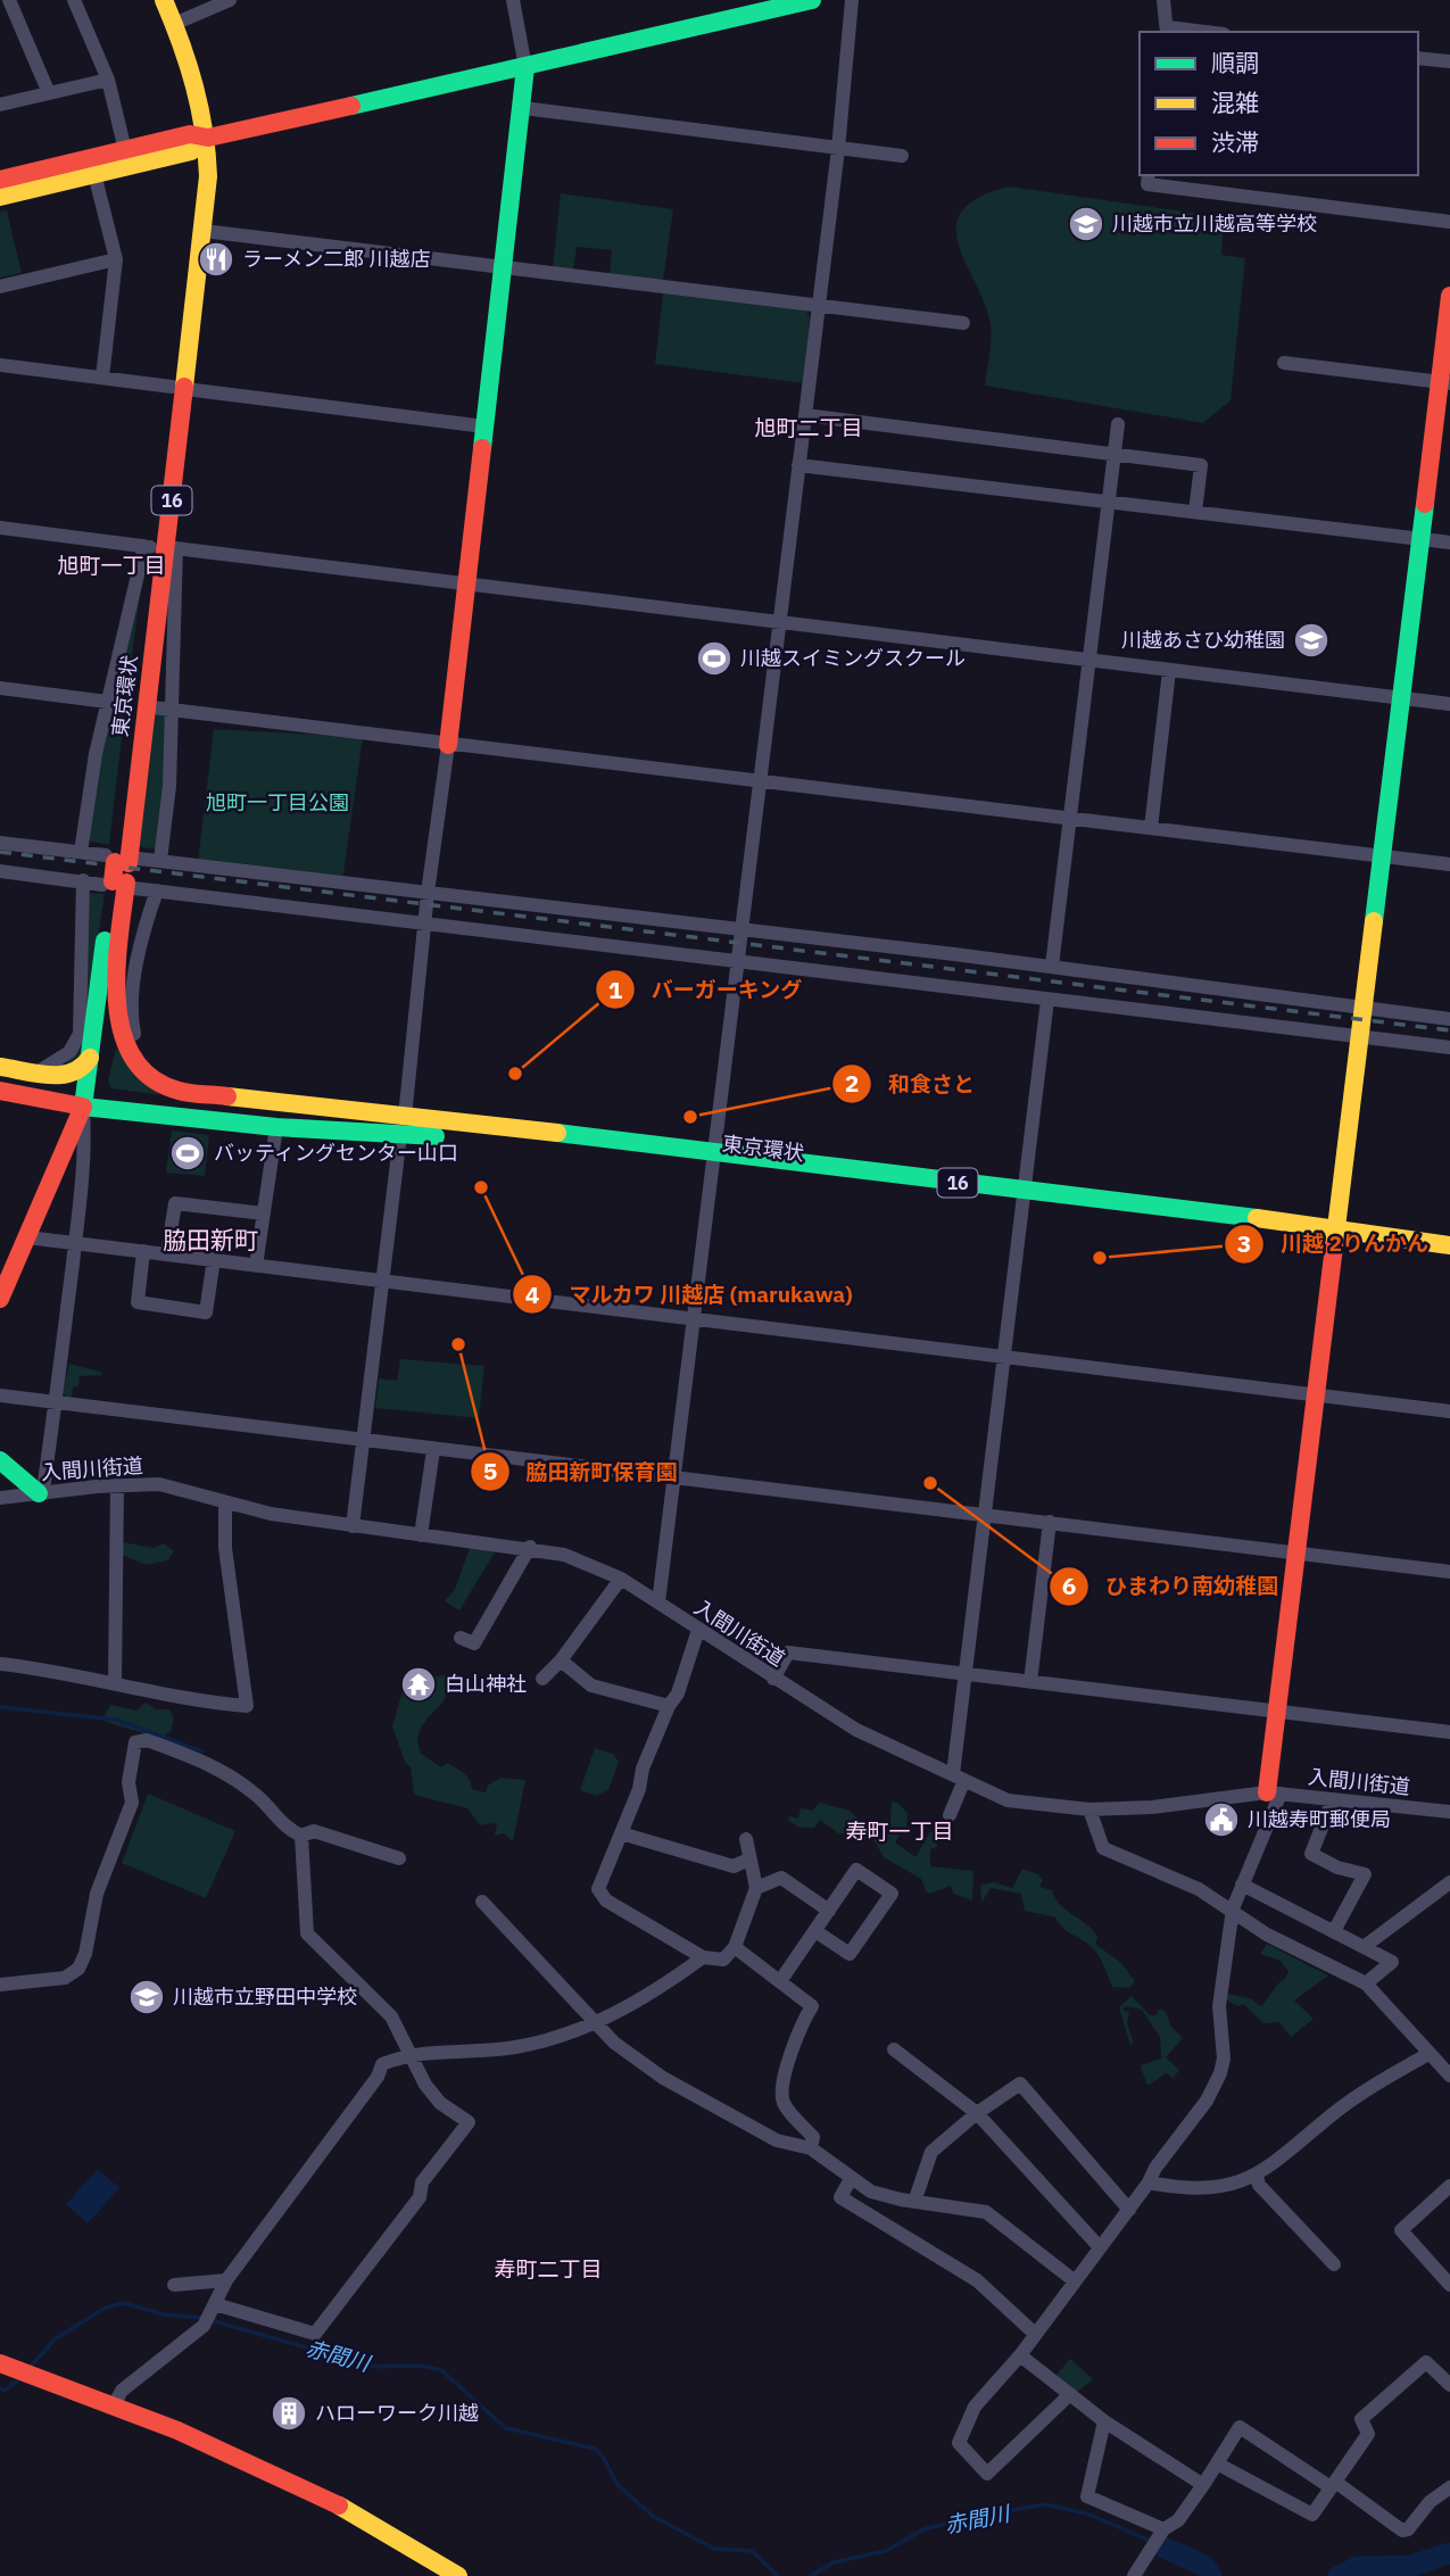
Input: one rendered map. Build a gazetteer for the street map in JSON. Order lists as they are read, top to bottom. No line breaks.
{"streets":{"main road":["16","東京環状"],"street":["入間川街道"]},"districts":["旭町二丁目","旭町一丁目","脇田新町","寿町一丁目","寿町二丁目"],"water":["赤間川"],"parks":["旭町一丁目公園"],"places":{"school or university":["川越市立川越高等学校","川越あさひ幼稚園","川越市立野田中学校"],"restaurant":["ラーメン二郎 川越店"],"sports":["川越スイミングスクール","バッティングセンター山口"],"other":["バーガーキング","和食さと","マルカワ 川越店 (marukawa)","川越 2りんかん","脇田新町保育園","ひまわり南幼稚園"],"temple":["白山神社"],"public building":["川越寿町郵便局"],"building":["ハローワーク川越"]},"legend":["順調","混雑","渋滞"]}
